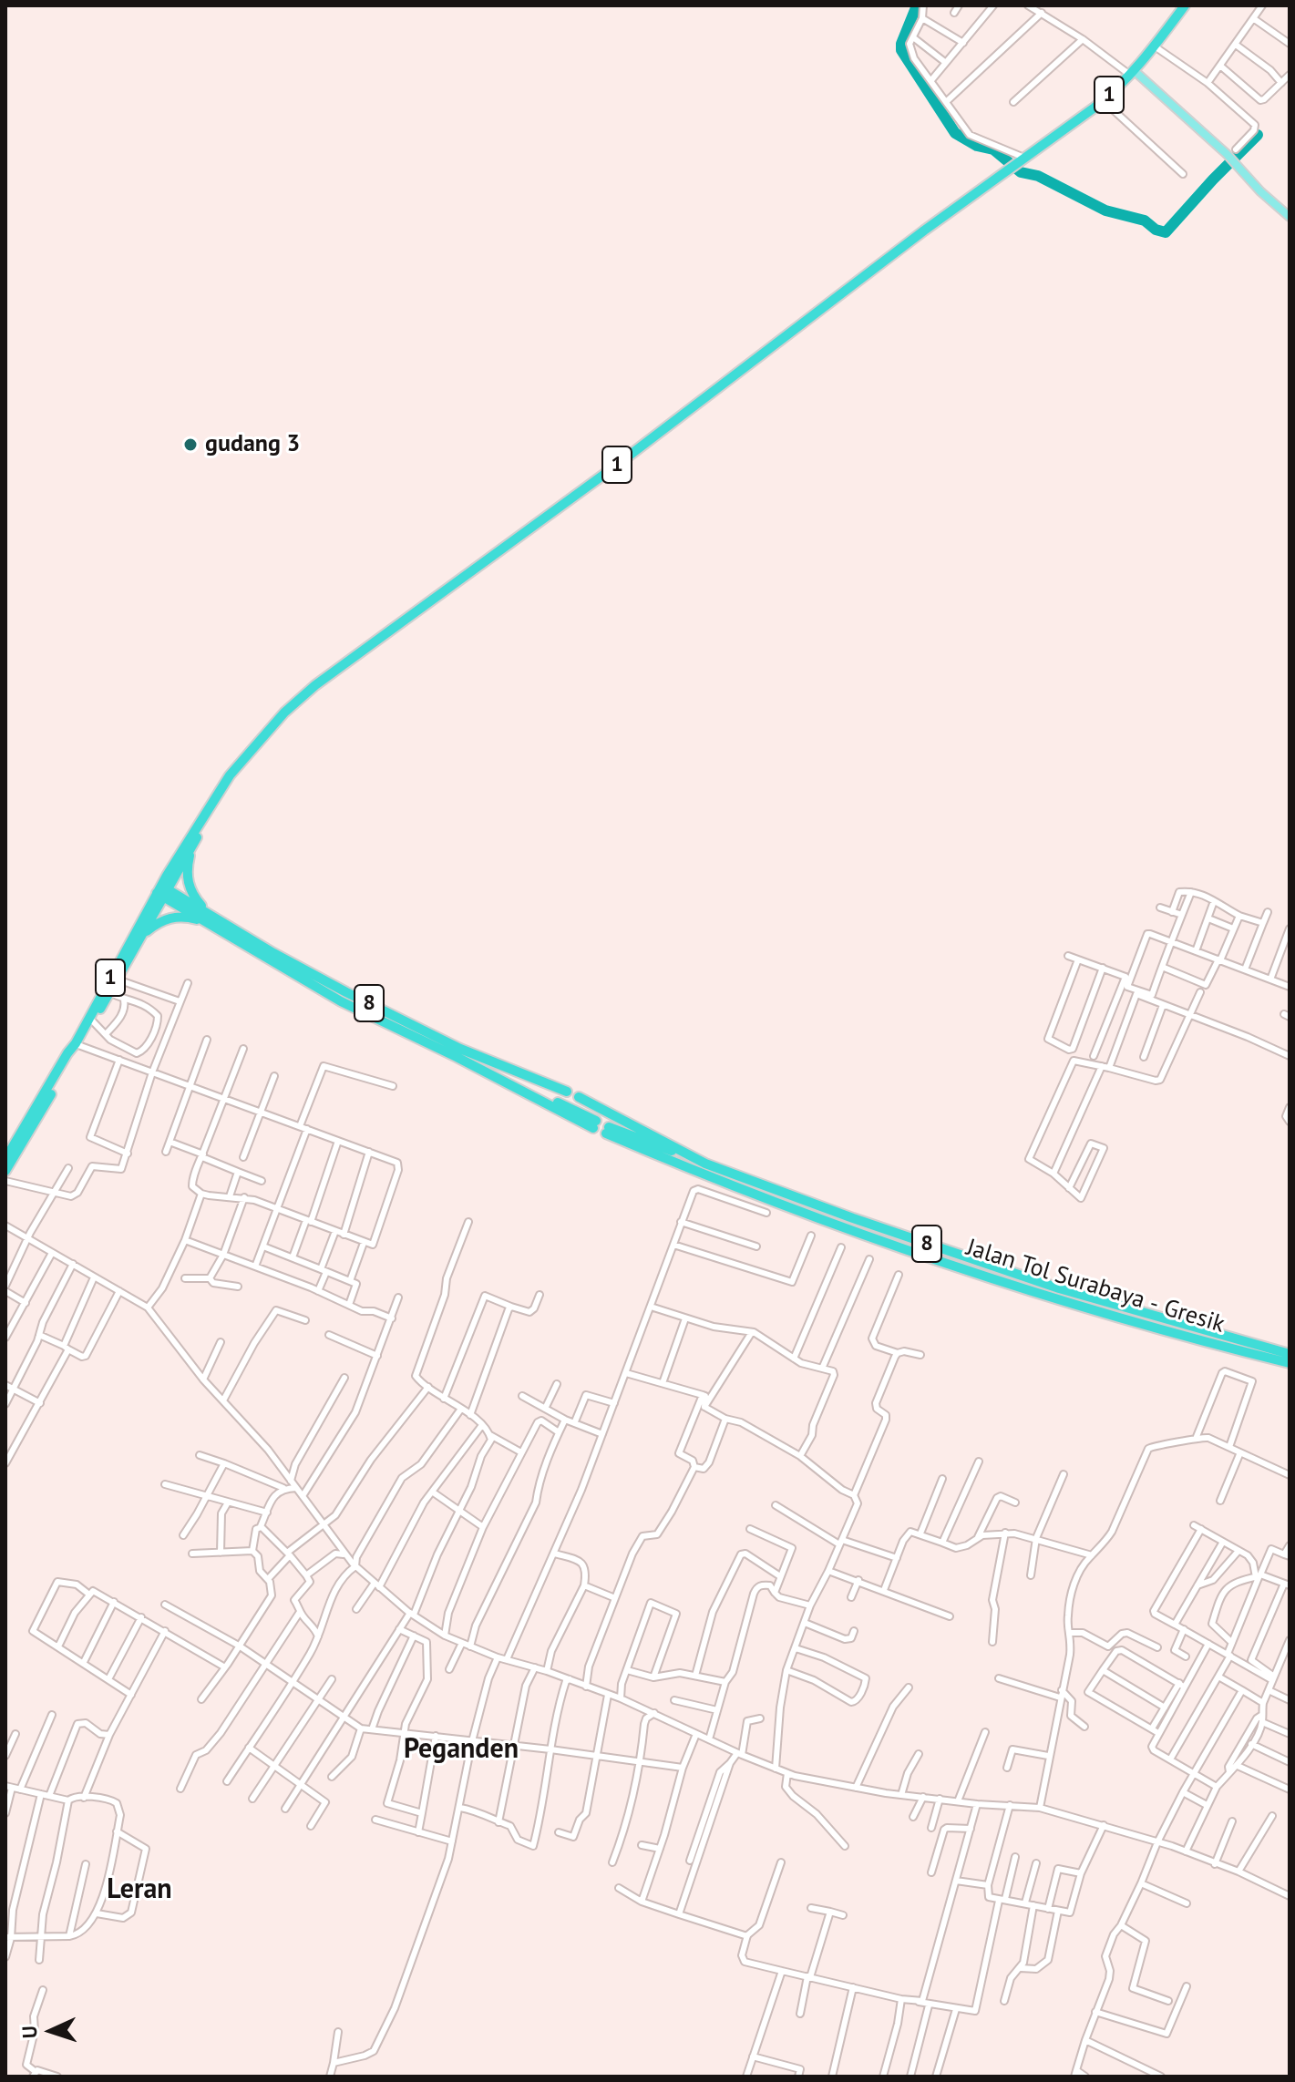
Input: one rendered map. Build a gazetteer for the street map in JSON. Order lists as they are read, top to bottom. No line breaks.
{"streets":{"highway":["1","8","Jalan Tol Surabaya - Gresik"]},"crossings":[["1","8"]],"districts":["Peganden","Leran"],"places":["gudang 3"],"north":"left"}
